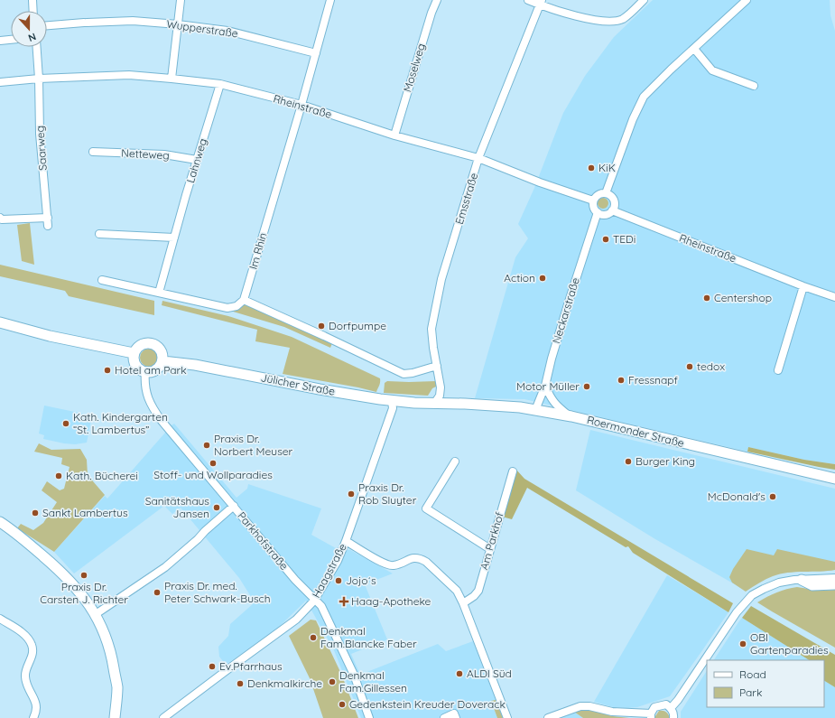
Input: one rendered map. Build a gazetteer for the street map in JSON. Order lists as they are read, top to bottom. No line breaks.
{"streets":{"main road":["Jülicher Straße","Roermonder Straße"],"street":["Wupperstraße","Moselweg","Rheinstraße","Saarweg","Netteweg","Lahnweg","Emsstraße","Im Rhin","Neckarstraße","Parkhofstraße","Am Parkhof","Haagstraße"]},"crossings":[["Wupperstraße","Im Rhin"],["Moselweg","Rheinstraße"],["Rheinstraße","Saarweg"],["Rheinstraße","Lahnweg"],["Rheinstraße","Emsstraße"],["Rheinstraße","Im Rhin"],["Rheinstraße","Neckarstraße"],["Netteweg","Lahnweg"],["Emsstraße","Jülicher Straße"],["Emsstraße","Roermonder Straße"],["Neckarstraße","Roermonder Straße"],["Jülicher Straße","Roermonder Straße"],["Jülicher Straße","Parkhofstraße"],["Jülicher Straße","Haagstraße"],["Parkhofstraße","Haagstraße"]],"places":{"other":["KiK","TEDi","Action","Centershop","Dorfpumpe","tedox","Hotel am Park","Fressnapf","Motor Müller","Kath. Kindergarten “St. Lambertus”","Praxis Dr. Norbert Meuser","Burger King","Stoff- und Wollparadies","Kath. Bücherei","Praxis Dr. Rob Sluyter","McDonald's","Sanitätshaus Jansen","Sankt Lambertus","Praxis Dr. Carsten J. Richter","Jojo´s","Praxis Dr. med. Peter Schwark-Busch","Denkmal Fam.Blancke Faber","OBI Gartenparadies","Ev.Pfarrhaus","ALDI Süd","Denkmal Fam.Gillessen","Denkmalkirche","Gedenkstein Kreuder Doverack"],"health":["Haag-Apotheke"]},"legend":["Road","Park"],"north":"bottom"}
